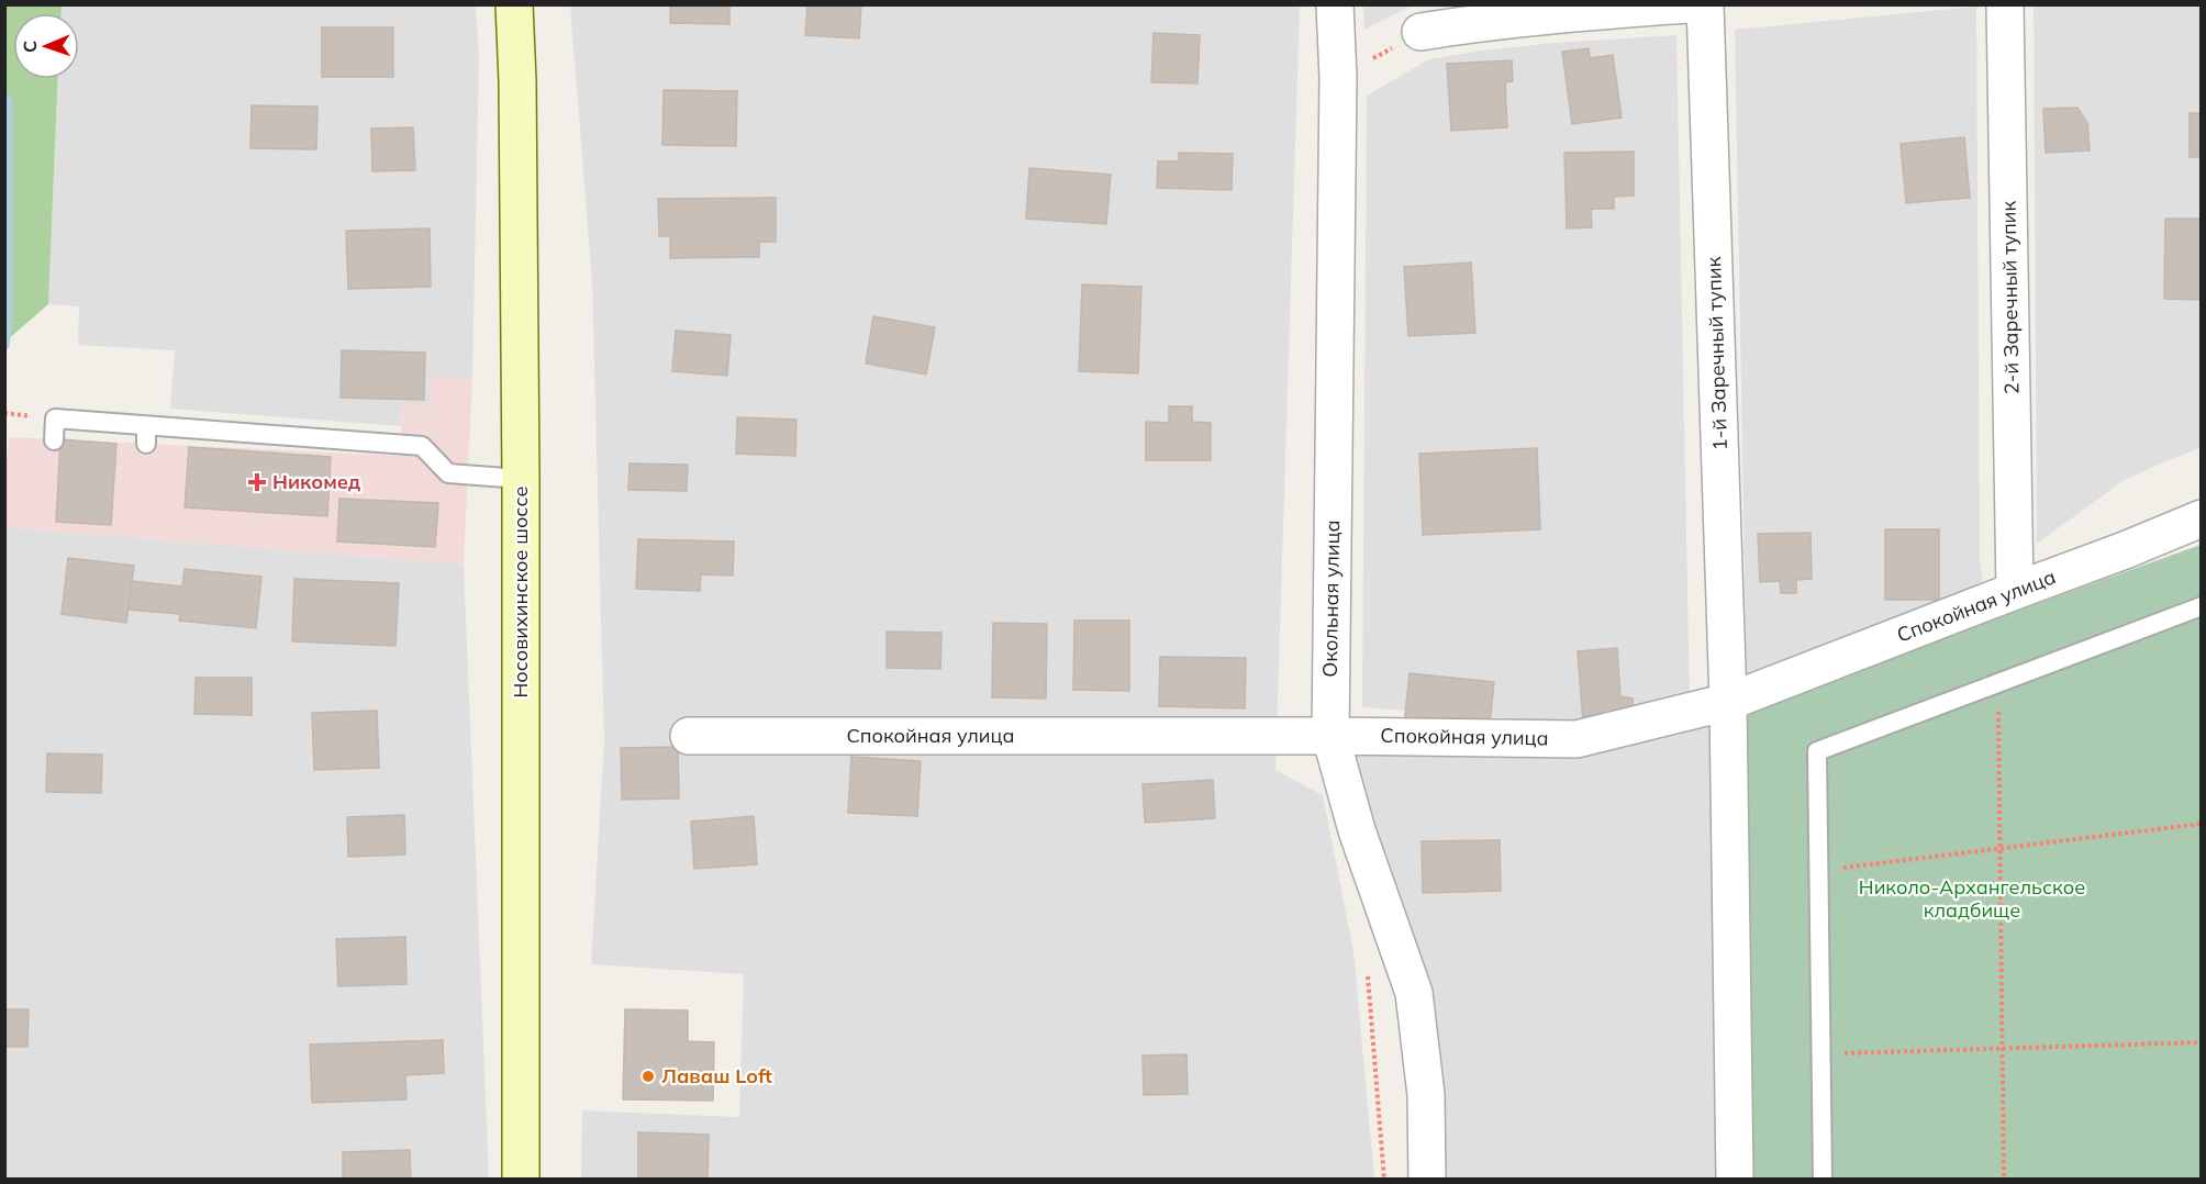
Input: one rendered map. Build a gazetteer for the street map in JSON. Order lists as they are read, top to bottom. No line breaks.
{"streets":{"main road":["Носовихинское шоссе"],"street":["2-й Заречный тупик","1-й Заречный тупик","Окольная улица","Спокойная улица"]},"crossings":[["2-й Заречный тупик","Спокойная улица"],["1-й Заречный тупик","Спокойная улица"],["Окольная улица","Спокойная улица"]],"parks":["Николо-Архангельское кладбище"],"places":{"health":["Никомед"],"other":["Лаваш Loft"]},"north":"left"}
